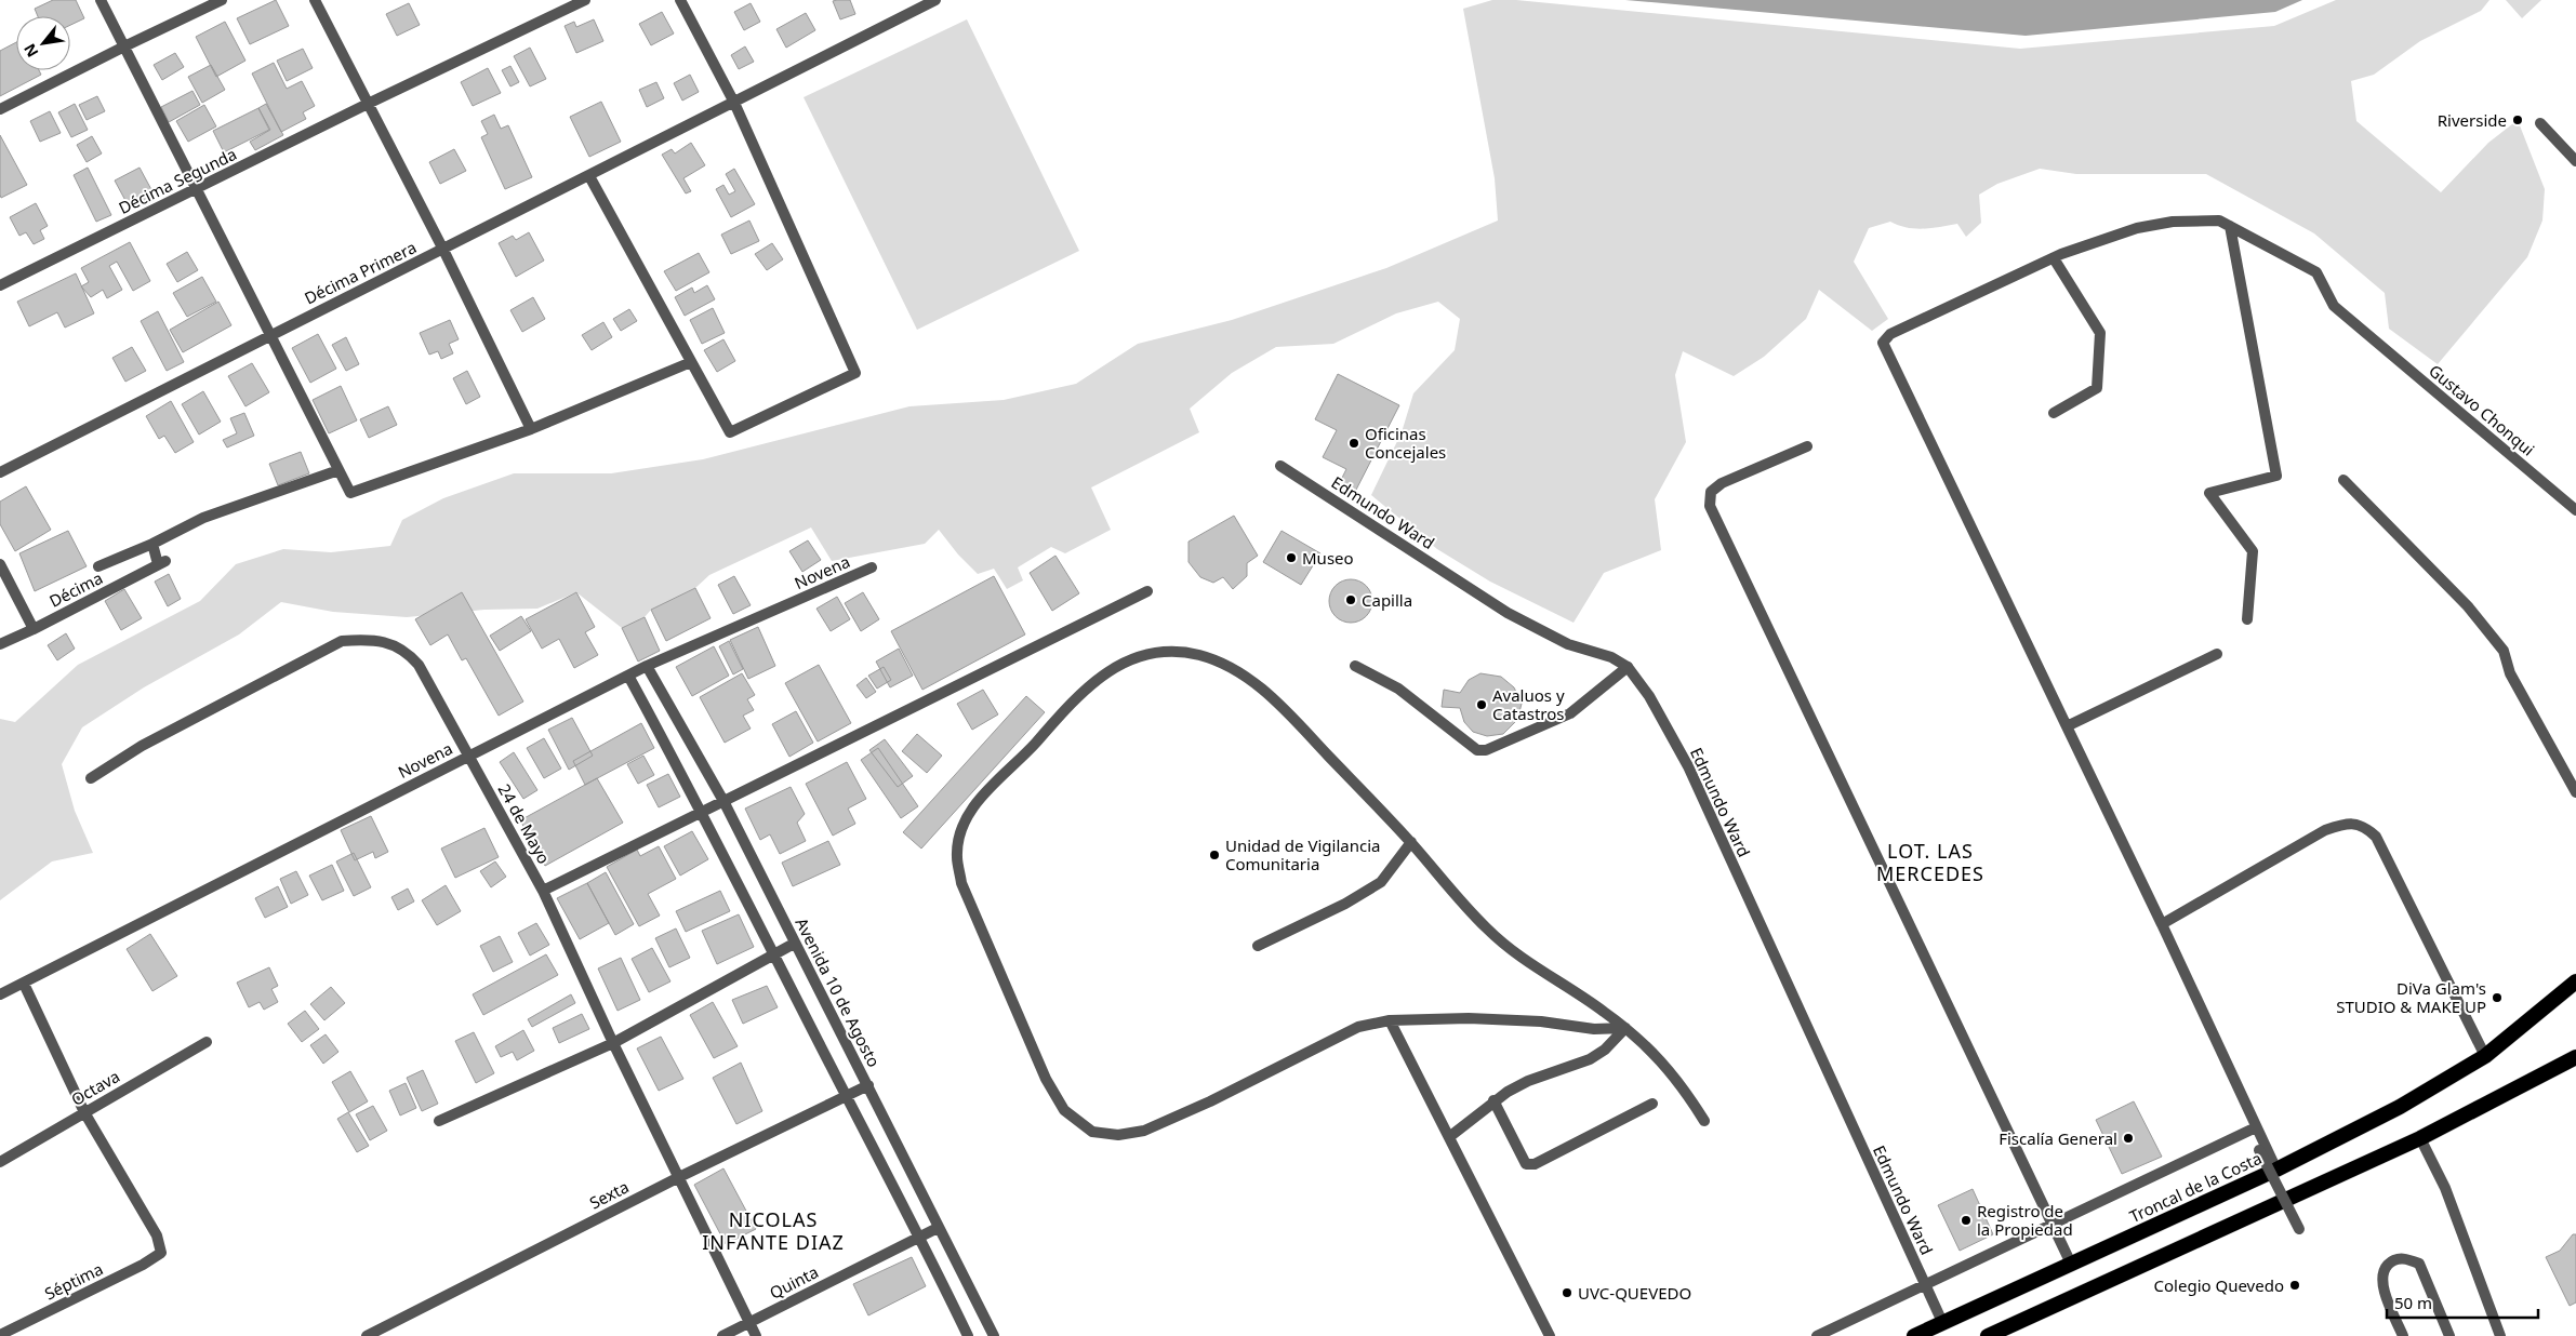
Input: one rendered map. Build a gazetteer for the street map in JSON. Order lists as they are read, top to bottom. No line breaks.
{"streets":{"highway":["Troncal de la Costa"],"street":["Décima Segunda","Décima Primera","Gustavo Chonqui","Edmundo Ward","Novena","Décima","24 de Mayo","Avenida 10 de Agosto","Octava","Sexta","Séptima","Quinta"]},"crossings":[["Edmundo Ward","Troncal de la Costa"],["Novena","24 de Mayo"],["Novena","Avenida 10 de Agosto"],["24 de Mayo","Sexta"],["24 de Mayo","Quinta"],["Avenida 10 de Agosto","Sexta"],["Avenida 10 de Agosto","Quinta"],["Octava","Séptima"]],"districts":["LOT. LAS MERCEDES","NICOLAS INFANTE DIAZ"],"places":["Riverside","Oficinas Concejales","Museo","Capilla","Avaluos y Catastros","Unidad de Vigilancia Comunitaria","DiVa Glam's STUDIO & MAKE UP","Fiscalía General","Registro de la Propiedad","Colegio Quevedo","UVC-QUEVEDO"],"scale_bar":"50 m","north":"bottom left"}
